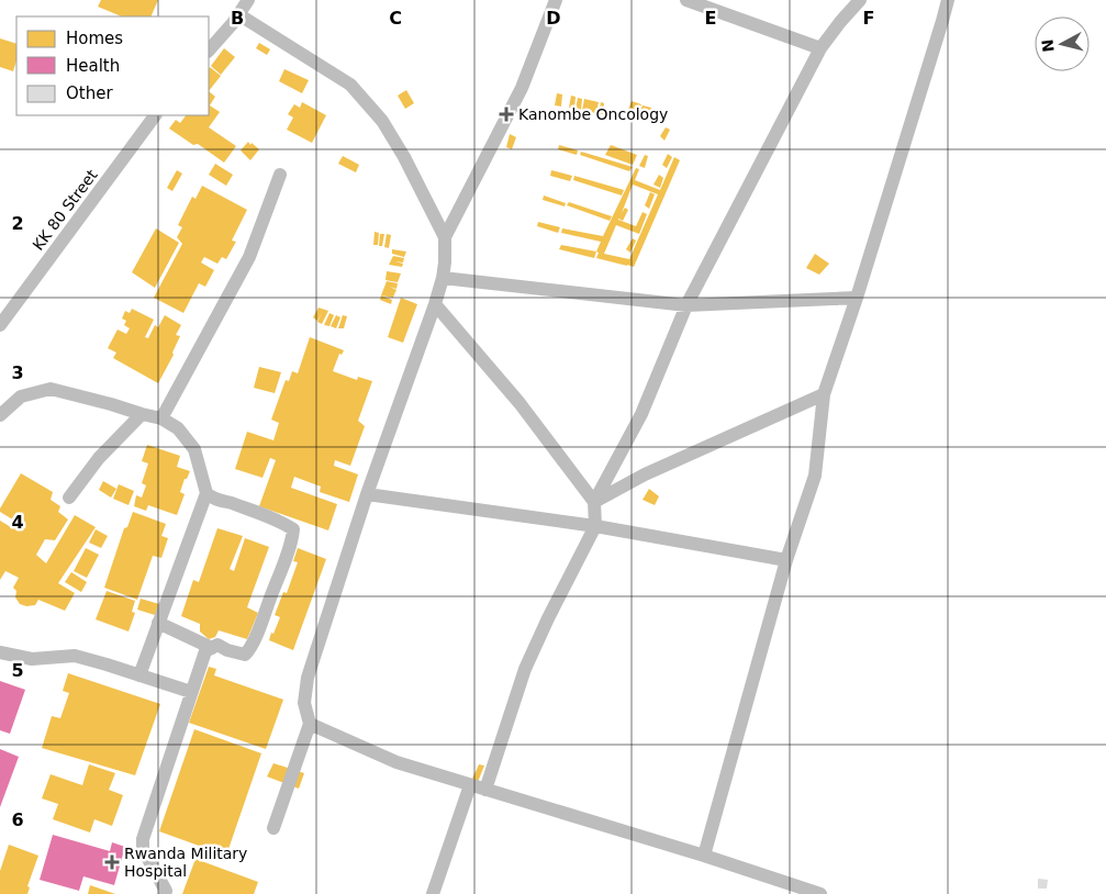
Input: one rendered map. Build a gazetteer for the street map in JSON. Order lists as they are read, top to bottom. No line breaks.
{"streets":{"street":["KK 80 Street"]},"places":{"health":["Kanombe Oncology","Rwanda Military Hospital"]},"legend":["Homes","Health","Other"],"north":"left","grid":{"columns":["B","C","D","E","F"],"rows":["2","3","4","5","6"]}}
